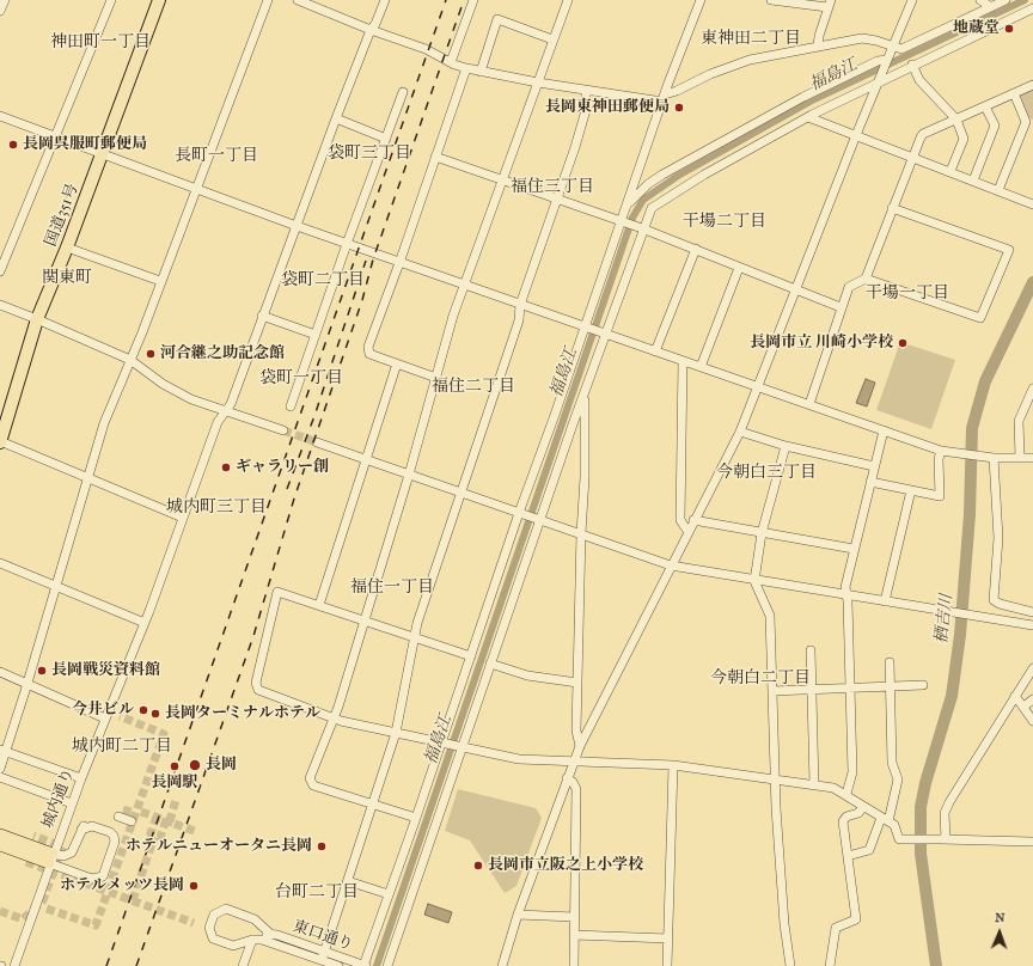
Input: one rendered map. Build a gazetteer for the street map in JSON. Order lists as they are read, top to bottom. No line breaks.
{"streets":{"highway":["国道351号"],"street":["城内通り","東口通り"]},"districts":["東神田二丁目","神田町一丁目","袋町三丁目","長町一丁目","福住三丁目","干場二丁目","関東町","袋町二丁目","干場一丁目","袋町一丁目","福住二丁目","今朝白三丁目","城内町三丁目","福住一丁目","今朝白二丁目","城内町二丁目","台町二丁目"],"water":["福島江","栖吉川"],"places":["地蔵堂","長岡東神田郵便局","長岡呉服町郵便局","長岡市立 川崎小学校","河合継之助記念館","ギャラリー創","長岡戦災資料館","今井ビル","長岡ターミナルホテル","長岡","長岡駅","ホテルニューオータニ長岡","長岡市立阪之上小学校","ホテルメッツ長岡"],"north":"top"}
